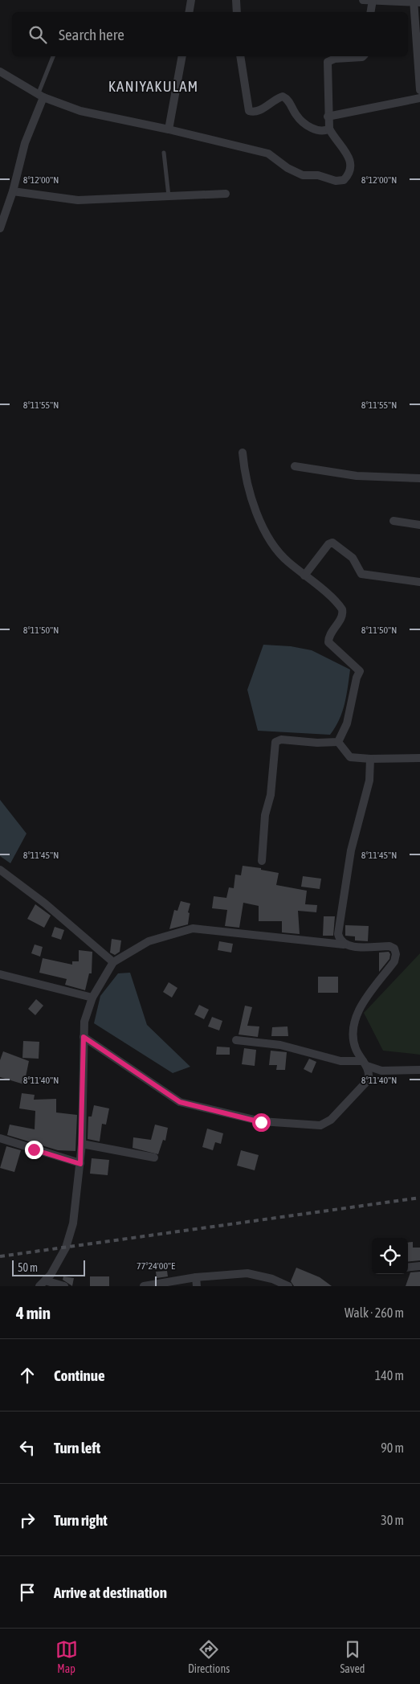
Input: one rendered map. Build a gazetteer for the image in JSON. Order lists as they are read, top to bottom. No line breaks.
{"districts":["KANIYAKULAM"],"scale_bar":"50 m","page":{"search":"Search here","scale":"50 m","heading":["4 min","Walk · 260 m"],"list":[["Continue","140 m"],["Turn left","90 m"],["Turn right","30 m"],"Arrive at destination"],"nav":["Map","Directions","Saved"]},"coordinates":["8°12'00\"N","8°11'55\"N","8°11'50\"N","8°11'45\"N","8°11'40\"N","77°24'00\"E"]}
